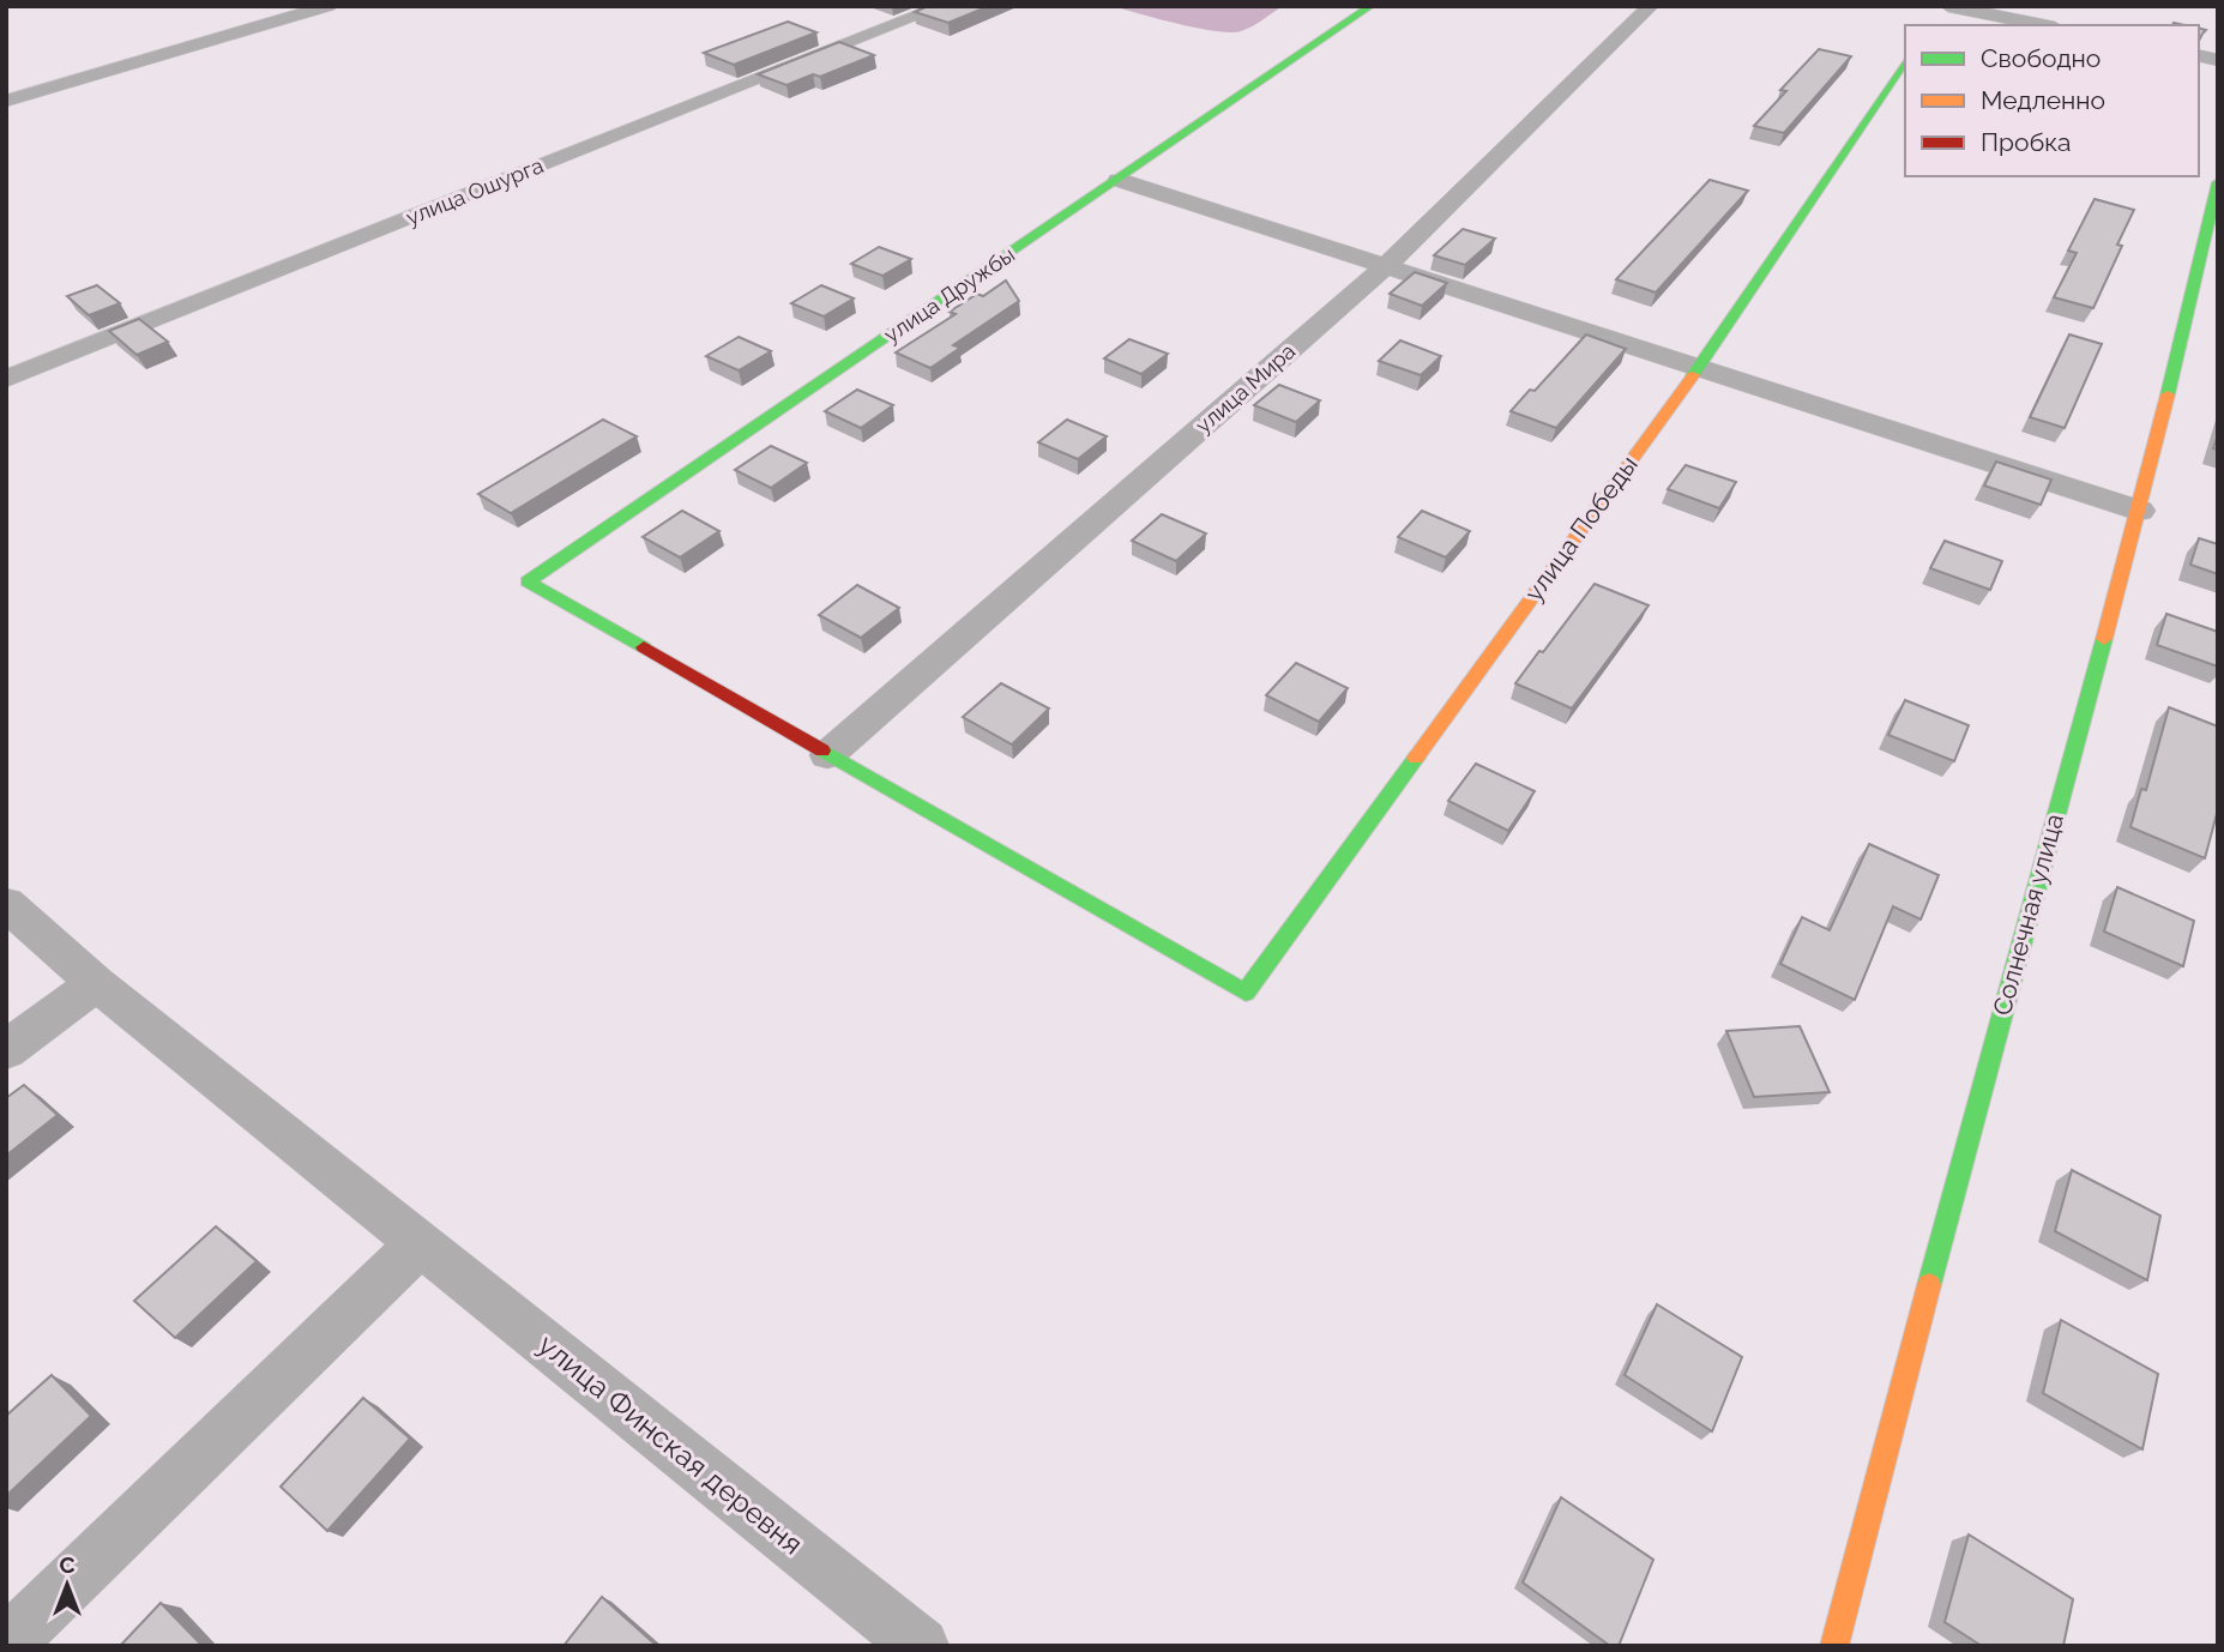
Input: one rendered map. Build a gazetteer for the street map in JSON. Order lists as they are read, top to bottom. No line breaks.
{"streets":{"street":["улица Ошурга","улица Дружбы","улица Мира","улица Победы","Солнечная улица","улица Финская деревня"]},"crossings":[["улица Дружбы","улица Мира"],["улица Дружбы","улица Победы"],["улица Мира","улица Победы"]],"legend":["Свободно","Медленно","Пробка"],"north":"top"}
